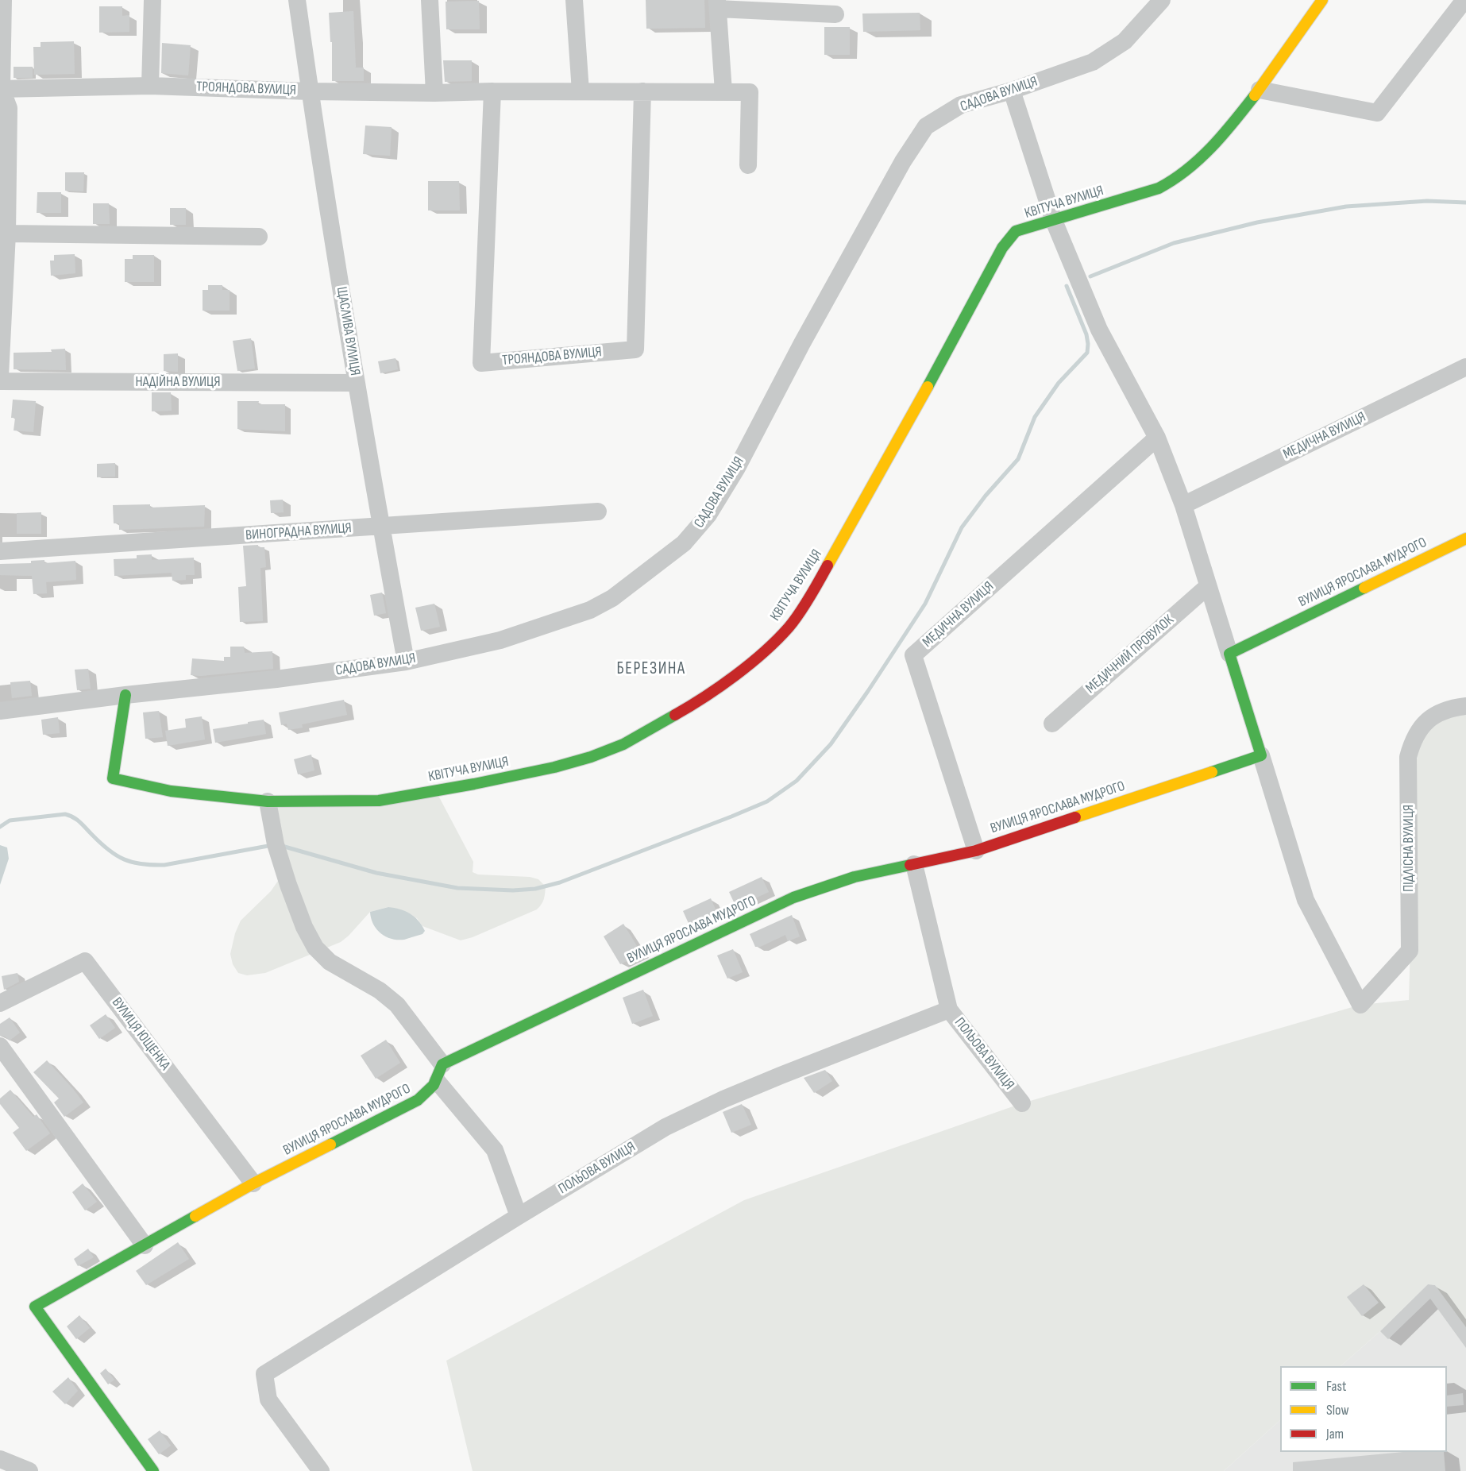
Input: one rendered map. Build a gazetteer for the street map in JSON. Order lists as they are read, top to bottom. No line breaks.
{"streets":{"street":["ТРОЯНДОВА ВУЛИЦЯ","САДОВА ВУЛИЦЯ","КВІТУЧА ВУЛИЦЯ","ЩАСЛИВА ВУЛИЦЯ","НАДІЙНА ВУЛИЦЯ","МЕДИЧНА ВУЛИЦЯ","ВИНОГРАДНА ВУЛИЦЯ","ВУЛИЦЯ ЯРОСЛАВА МУДРОГО","МЕДИЧНИЙ ПРОВУЛОК","ПІДЛІСНА ВУЛИЦЯ","ВУЛИЦЯ ЮЩЕНКА","ПОЛЬОВА ВУЛИЦЯ"]},"crossings":[["ТРОЯНДОВА ВУЛИЦЯ","ЩАСЛИВА ВУЛИЦЯ"],["САДОВА ВУЛИЦЯ","КВІТУЧА ВУЛИЦЯ"],["САДОВА ВУЛИЦЯ","ЩАСЛИВА ВУЛИЦЯ"],["ЩАСЛИВА ВУЛИЦЯ","НАДІЙНА ВУЛИЦЯ"],["ЩАСЛИВА ВУЛИЦЯ","ВИНОГРАДНА ВУЛИЦЯ"],["МЕДИЧНА ВУЛИЦЯ","ВУЛИЦЯ ЯРОСЛАВА МУДРОГО"],["ВУЛИЦЯ ЯРОСЛАВА МУДРОГО","ПІДЛІСНА ВУЛИЦЯ"],["ВУЛИЦЯ ЯРОСЛАВА МУДРОГО","ВУЛИЦЯ ЮЩЕНКА"]],"districts":["БЕРЕЗИНА"],"legend":["Fast","Slow","Jam"]}
